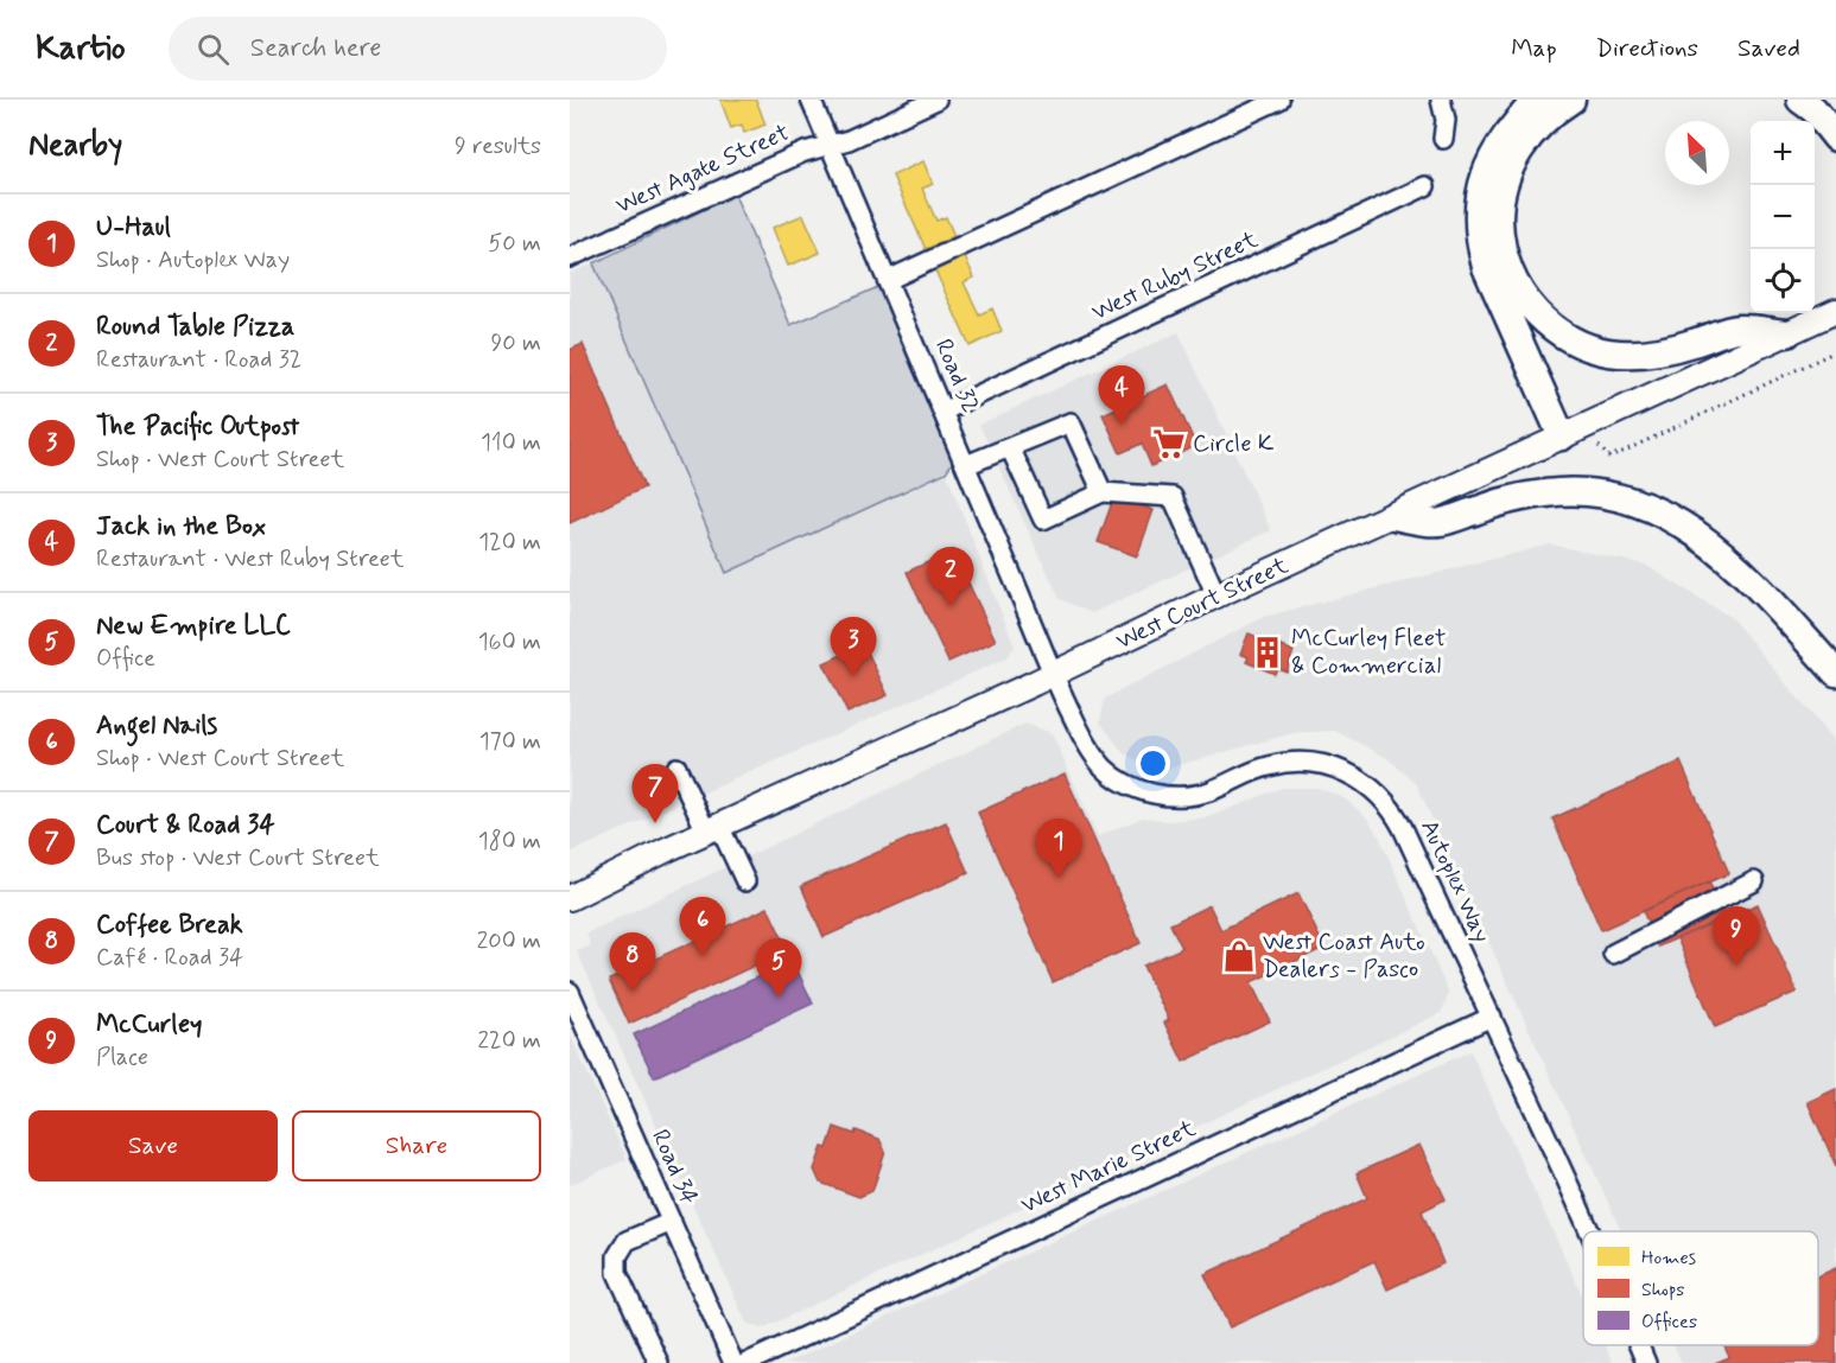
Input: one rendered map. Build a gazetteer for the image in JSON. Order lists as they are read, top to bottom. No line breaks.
{"streets":{"main road":["West Court Street"],"street":["West Agate Street","West Ruby Street","Road 32","Autoplex Way","Road 34","West Marie Street"]},"crossings":[["West Agate Street","Road 32"],["West Ruby Street","Road 32"],["Road 32","West Court Street"],["Road 32","Autoplex Way"],["West Court Street","Autoplex Way"],["Autoplex Way","West Marie Street"]],"places":{"supermarket":["Circle K"],"building":["McCurley Fleet & Commercial"],"shop":["West Coast Auto Dealers - Pasco"]},"legend":["Homes","Shops","Offices"],"north":"top left","page":{"header":"Kartio","search":"Search here","nav":["Map","Directions","Saved"],"heading":["Nearby","9 results"],"map_buttons":["+","−"],"list":[{"mark":"1","name":"U-Haul","note":"Shop · Autoplex Way","value":"50 m"},{"mark":"2","name":"Round Table Pizza","note":"Restaurant · Road 32","value":"90 m"},{"mark":"3","name":"The Pacific Outpost","note":"Shop · West Court Street","value":"110 m"},{"mark":"4","name":"Jack in the Box","note":"Restaurant · West Ruby Street","value":"120 m"},{"mark":"5","name":"New Empire LLC","note":"Office","value":"160 m"},{"mark":"6","name":"Angel Nails","note":"Shop · West Court Street","value":"170 m"},{"mark":"7","name":"Court & Road 34","note":"Bus stop · West Court Street","value":"180 m"},{"mark":"8","name":"Coffee Break","note":"Café · Road 34","value":"200 m"},{"mark":"9","name":"McCurley","note":"Place","value":"220 m"}],"pins":["4","2","3","7","1","6","9","8","5"],"buttons":["Save","Share"]}}
